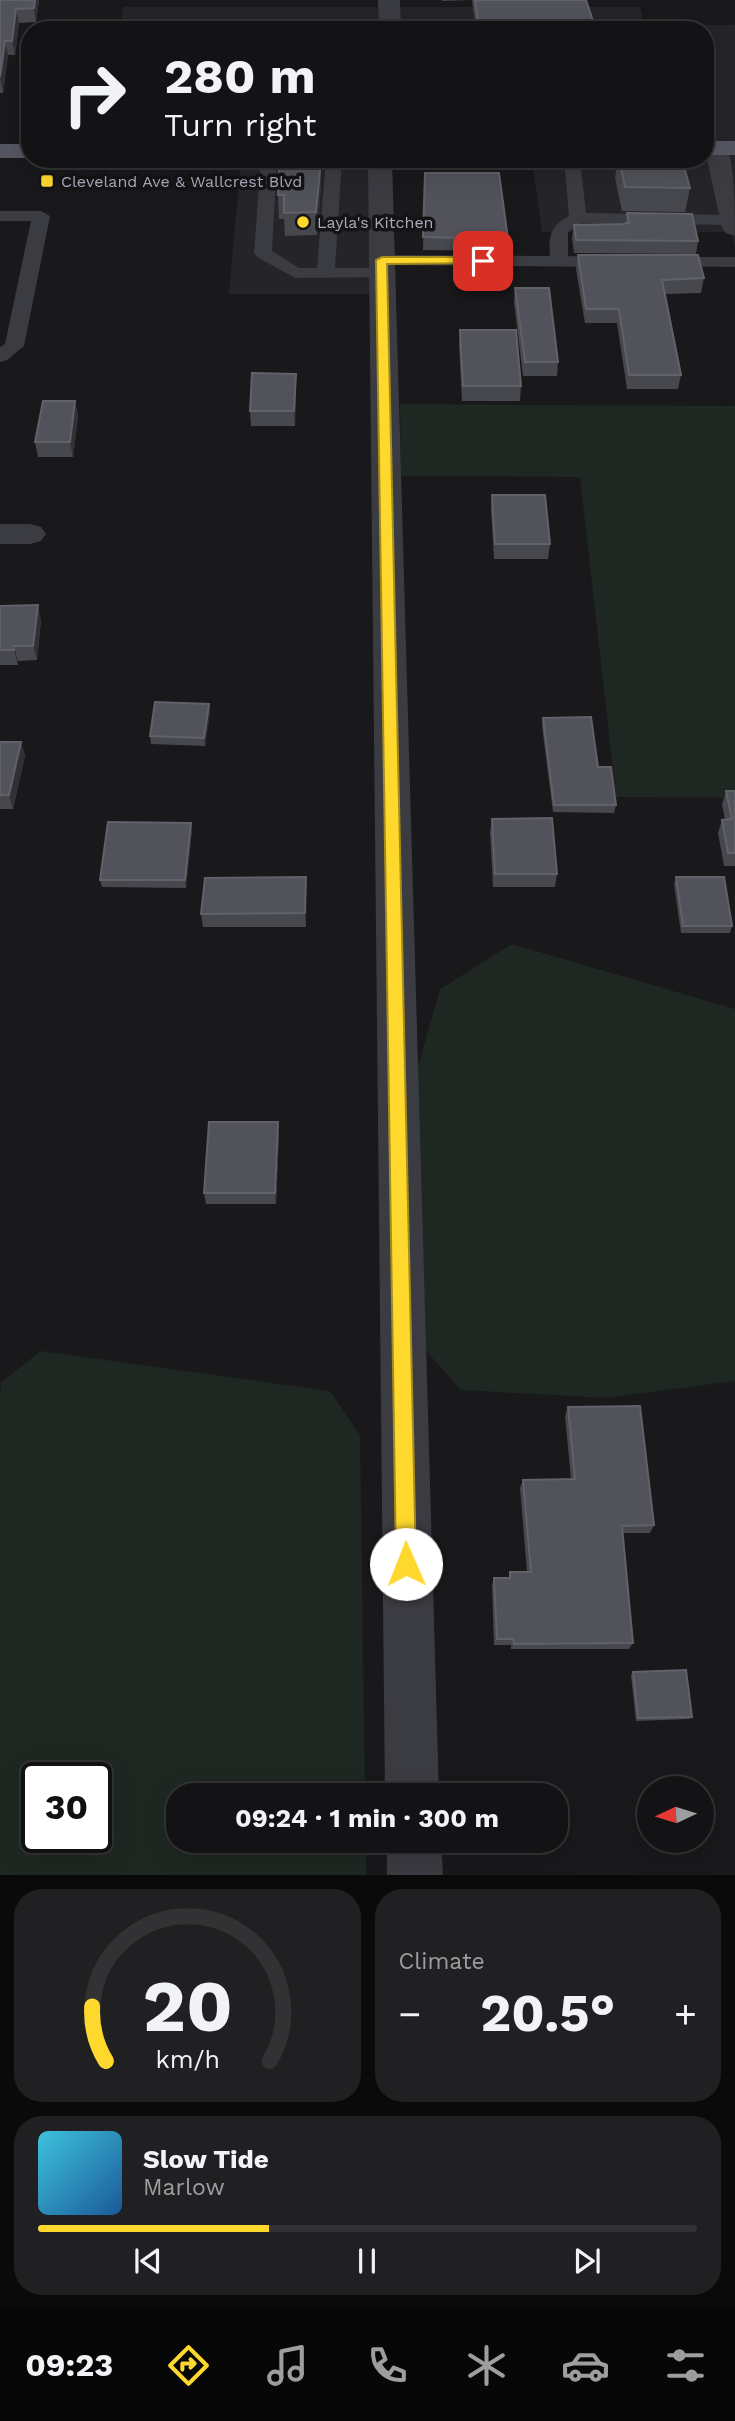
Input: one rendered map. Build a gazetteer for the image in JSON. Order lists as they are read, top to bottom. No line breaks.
{"places":{"transit":["Cleveland Ave & Wallcrest Blvd"],"other":["Layla's Kitchen"]},"north":"left","page":{"turn":["280 m","Turn right"],"limit":"30","trip":"09:24 · 1 min · 300 m","tile":"Climate","heat":["−","20.5°","+"],"song":["Slow Tide","Marlow"],"tabs":"09:23","gauge":["20","km/h"]}}
